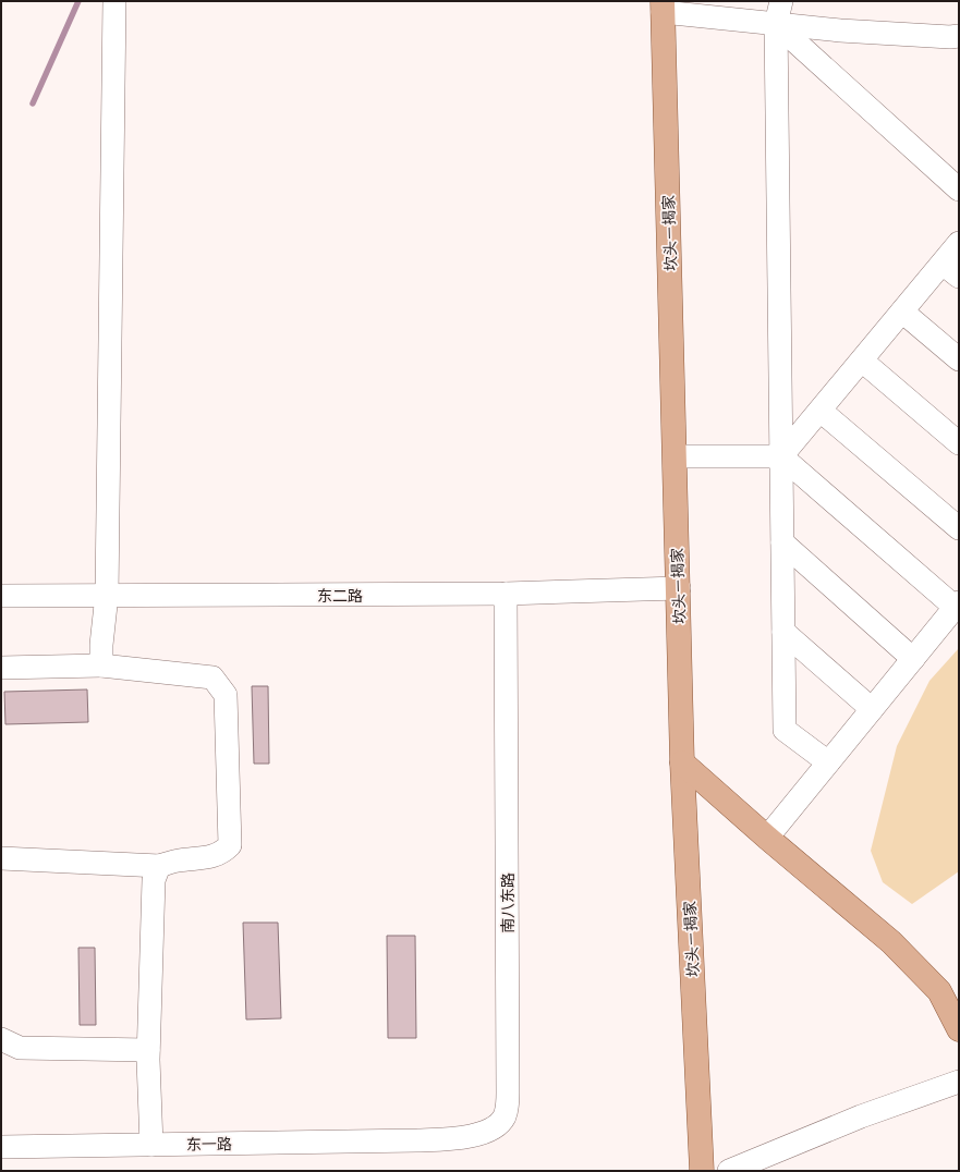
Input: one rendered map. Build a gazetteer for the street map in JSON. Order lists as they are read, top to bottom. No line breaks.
{"streets":{"main road":["坎头－揭家"],"street":["东二路","南八东路","东一路"]},"crossings":[["坎头－揭家","东二路"],["东二路","南八东路"],["南八东路","东一路"]]}
